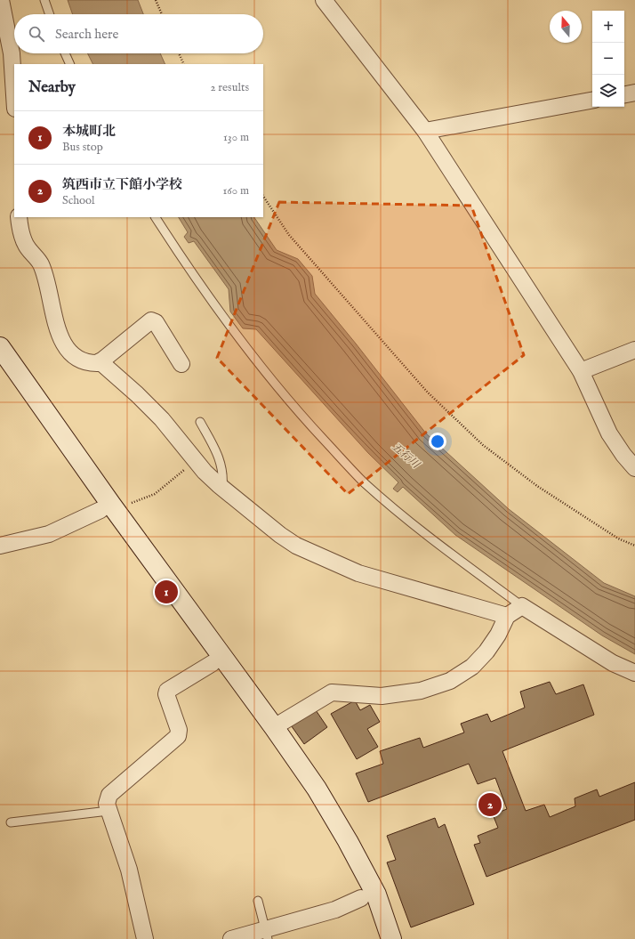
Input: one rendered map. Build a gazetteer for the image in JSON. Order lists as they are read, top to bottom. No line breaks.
{"water":["五行川"],"north":"top","page":{"map_buttons":["+","−"],"search":"Search here","heading":["Nearby","2 results"],"list":[{"mark":"1","name":"本城町北","note":"Bus stop","value":"130 m"},{"mark":"2","name":"筑西市立下館小学校","note":"School","value":"160 m"}],"pins":["1","2"]}}
